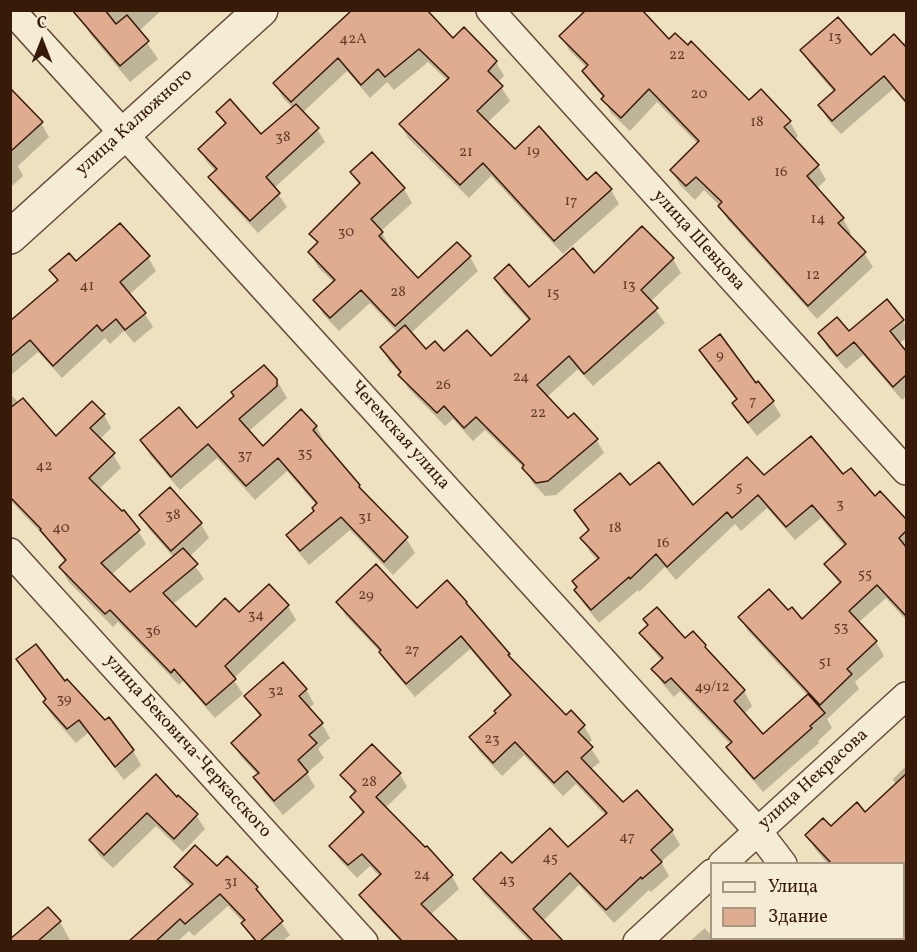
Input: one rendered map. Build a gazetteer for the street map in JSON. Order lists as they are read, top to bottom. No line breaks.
{"streets":{"street":["улица Калюжного","улица Шевцова","Чегемская улица","улица Бековича-Черкасского","улица Некрасова"]},"crossings":[["улица Калюжного","Чегемская улица"],["Чегемская улица","улица Некрасова"]],"house_numbers":["13","42А","22","20","18","38","19","21","16","17","14","30","12","13","41","28","15","9","24","26","7","22","35","37","42","5","3","38","31","40","18","16","55","29","34","53","36","27","51","49/12","32","39","23","28","47","45","24","43","31"],"legend":["Улица","Здание"],"north":"top"}
